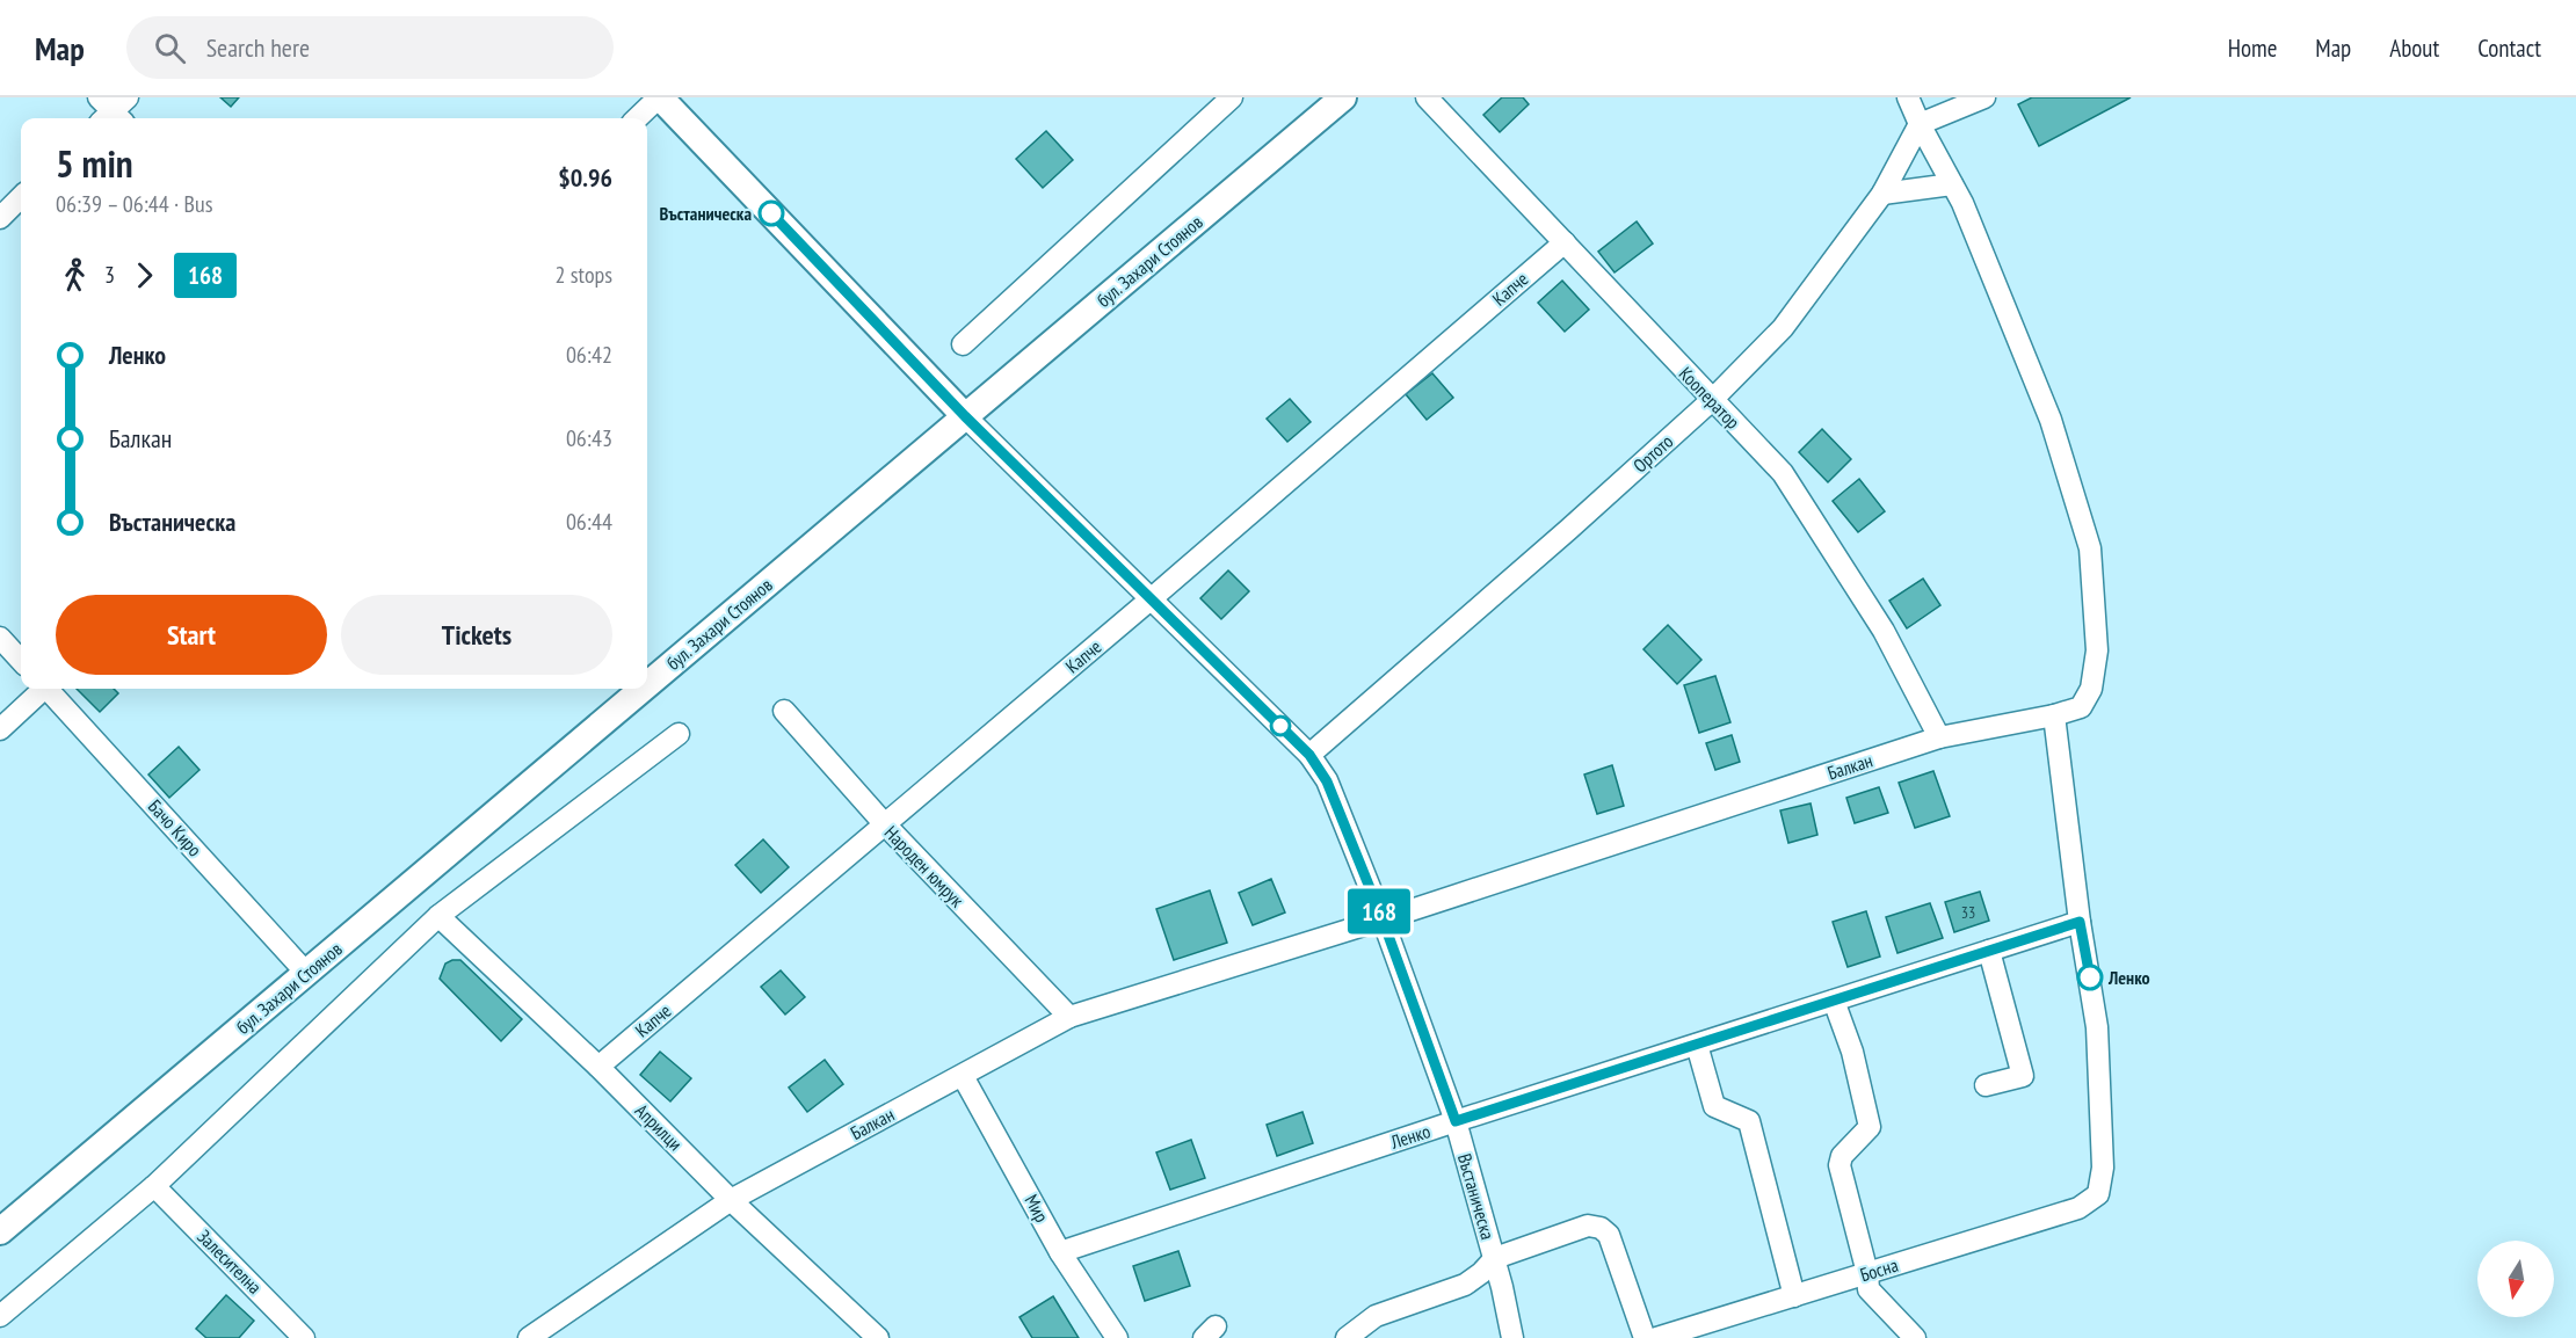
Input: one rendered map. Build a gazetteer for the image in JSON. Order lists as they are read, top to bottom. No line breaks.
{"streets":{"main road":["бул. Захари Стоянов","Въстаническа"],"street":["Капче","Кооператор","Ортото","Балкан","Бачо Киро","Народен юмрук","Априлци","Ленко","Мир","Залесителна","Босна"]},"crossings":[["бул. Захари Стоянов","Бачо Киро"],["бул. Захари Стоянов","Въстаническа"],["Капче","Кооператор"],["Капче","Народен юмрук"],["Капче","Априлци"],["Капче","Въстаническа"],["Кооператор","Ортото"],["Кооператор","Балкан"],["Ортото","Въстаническа"],["Балкан","Народен юмрук"],["Балкан","Априлци"],["Балкан","Въстаническа"],["Балкан","Мир"],["Ленко","Въстаническа"],["Ленко","Мир"],["Ленко","Босна"]],"places":["Въстаническа","Ленко"],"lines":["bus line 168"],"house_numbers":["33"],"north":"bottom","page":{"header":"Map","search":"Search here","nav":["Home","Map","About","Contact"],"on_map":"168","heading":["5 min","06:39 – 06:44 · Bus","$0.96"],"legs":["3","168","2 stops"],"list":[{"name":"Ленко","value":"06:42"},{"name":"Балкан","value":"06:43"},{"name":"Въстаническа","value":"06:44"}],"buttons":["Start","Tickets"]}}
